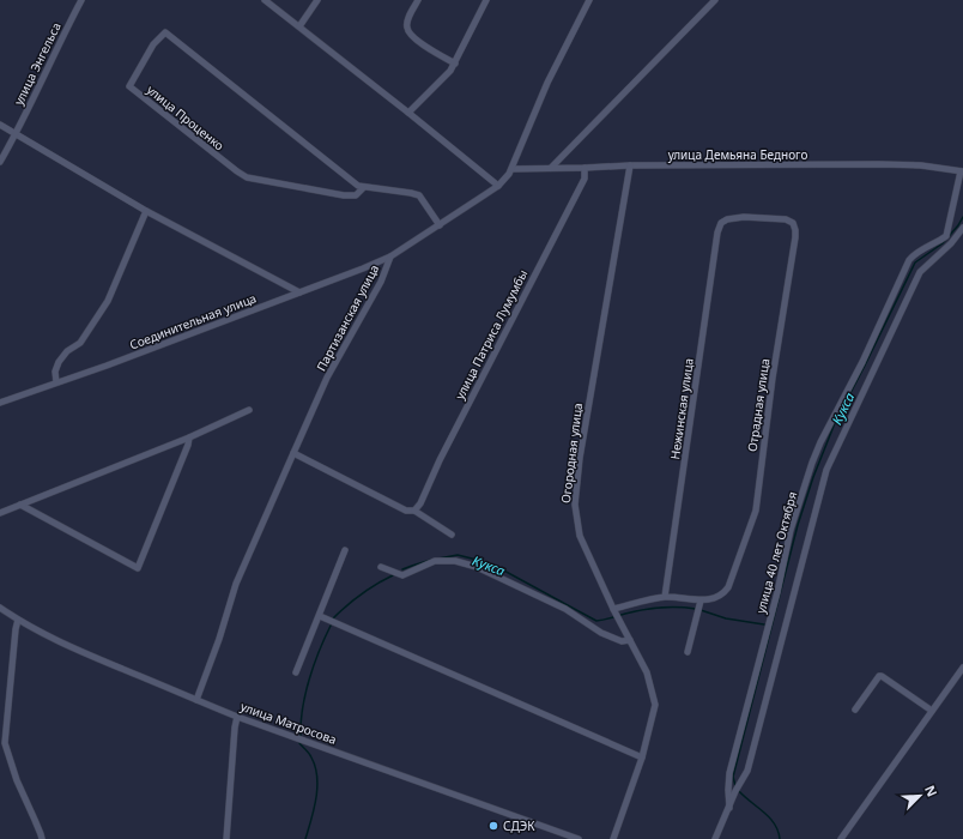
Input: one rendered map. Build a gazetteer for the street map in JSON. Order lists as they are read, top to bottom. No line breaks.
{"streets":{"street":["улица Энгельса","улица Проценко","улица Демьяна Бедного","Партизанская улица","Соединительная улица","улица Патриса Лумумбы","Отрадная улица","Нежинская улица","Огородная улица","улица 40 лет Октября","улица Матросова"]},"crossings":[["улица Проценко","Партизанская улица"],["улица Демьяна Бедного","Партизанская улица"],["улица Демьяна Бедного","улица Патриса Лумумбы"],["улица Демьяна Бедного","Огородная улица"],["улица Демьяна Бедного","улица 40 лет Октября"],["Партизанская улица","Соединительная улица"],["Партизанская улица","улица Матросова"],["Отрадная улица","Нежинская улица"]],"water":["Кукса"],"places":["СДЭК"],"north":"top right"}
